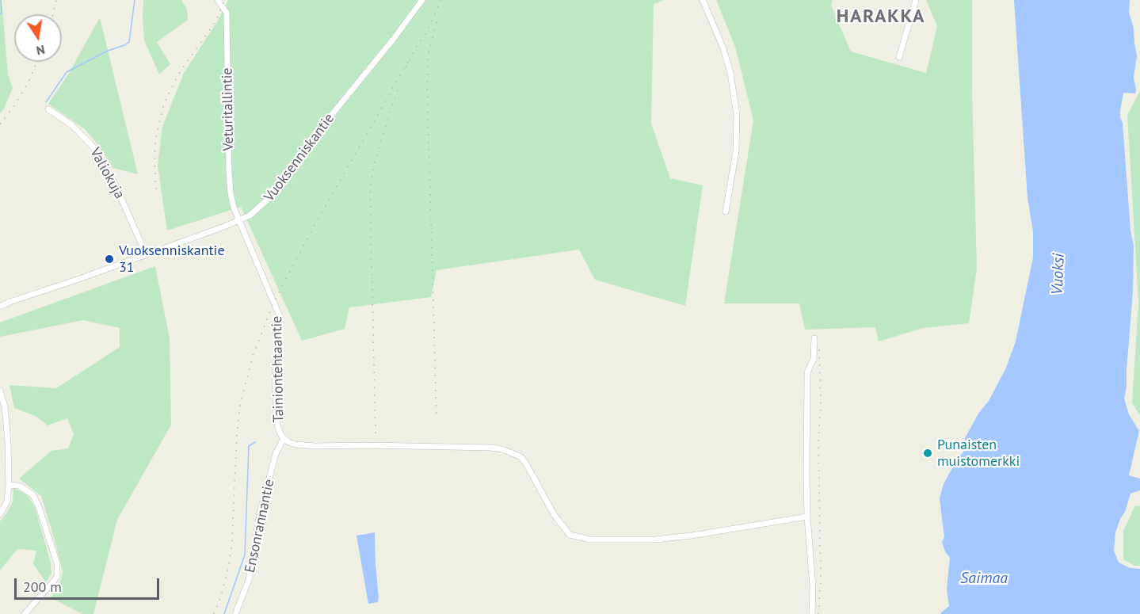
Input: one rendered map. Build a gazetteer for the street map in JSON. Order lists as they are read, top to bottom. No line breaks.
{"streets":{"street":["Veturitallintie","Vuoksenniskantie","Valiokuja","Tainiontehtaantie","Ensonrannantie"]},"crossings":[["Veturitallintie","Vuoksenniskantie"],["Veturitallintie","Tainiontehtaantie"],["Vuoksenniskantie","Valiokuja"],["Vuoksenniskantie","Tainiontehtaantie"],["Tainiontehtaantie","Ensonrannantie"]],"districts":["HARAKKA"],"water":["Vuoksi","Saimaa"],"places":["Vuoksenniskantie 31","Punaisten muistomerkki"],"scale_bar":"200 m","north":"bottom"}
